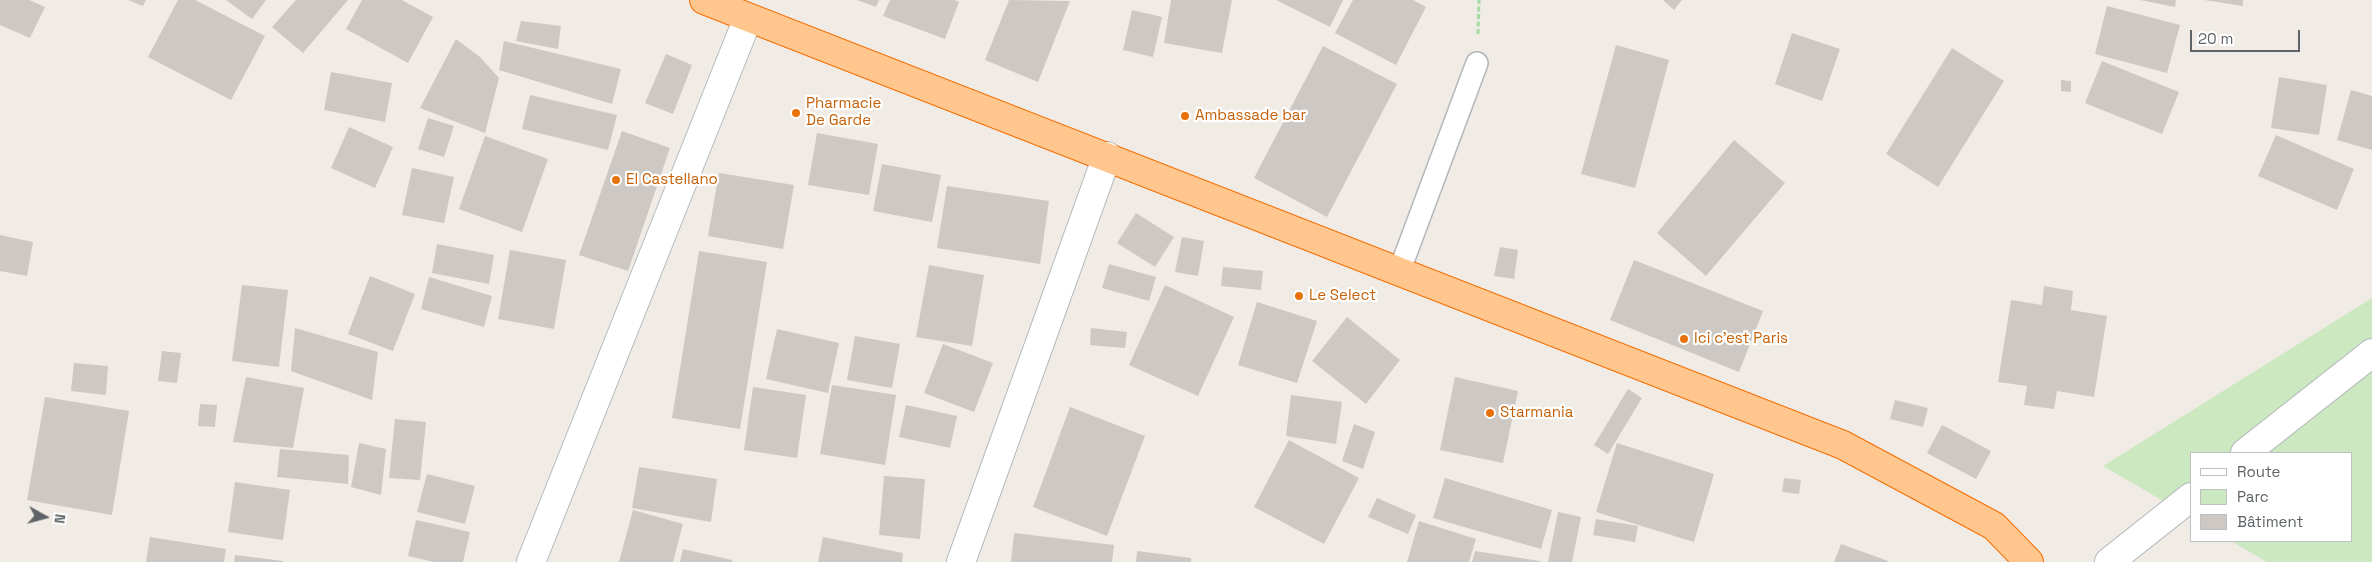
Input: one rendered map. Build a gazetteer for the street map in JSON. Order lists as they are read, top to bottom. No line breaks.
{"places":["Pharmacie De Garde","Ambassade bar","El Castellano","Le Select","Ici c'est Paris","Starmania"],"legend":["Route","Parc","Bâtiment"],"scale_bar":"20 m","north":"right"}
